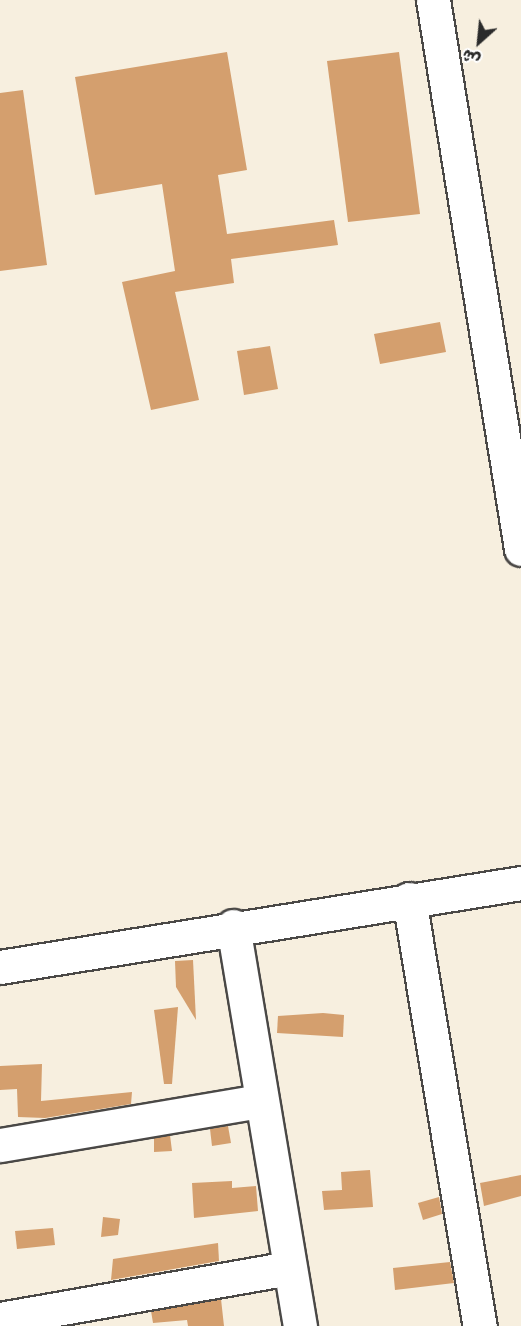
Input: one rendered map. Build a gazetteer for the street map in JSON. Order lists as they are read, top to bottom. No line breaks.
{"north":"bottom left"}
